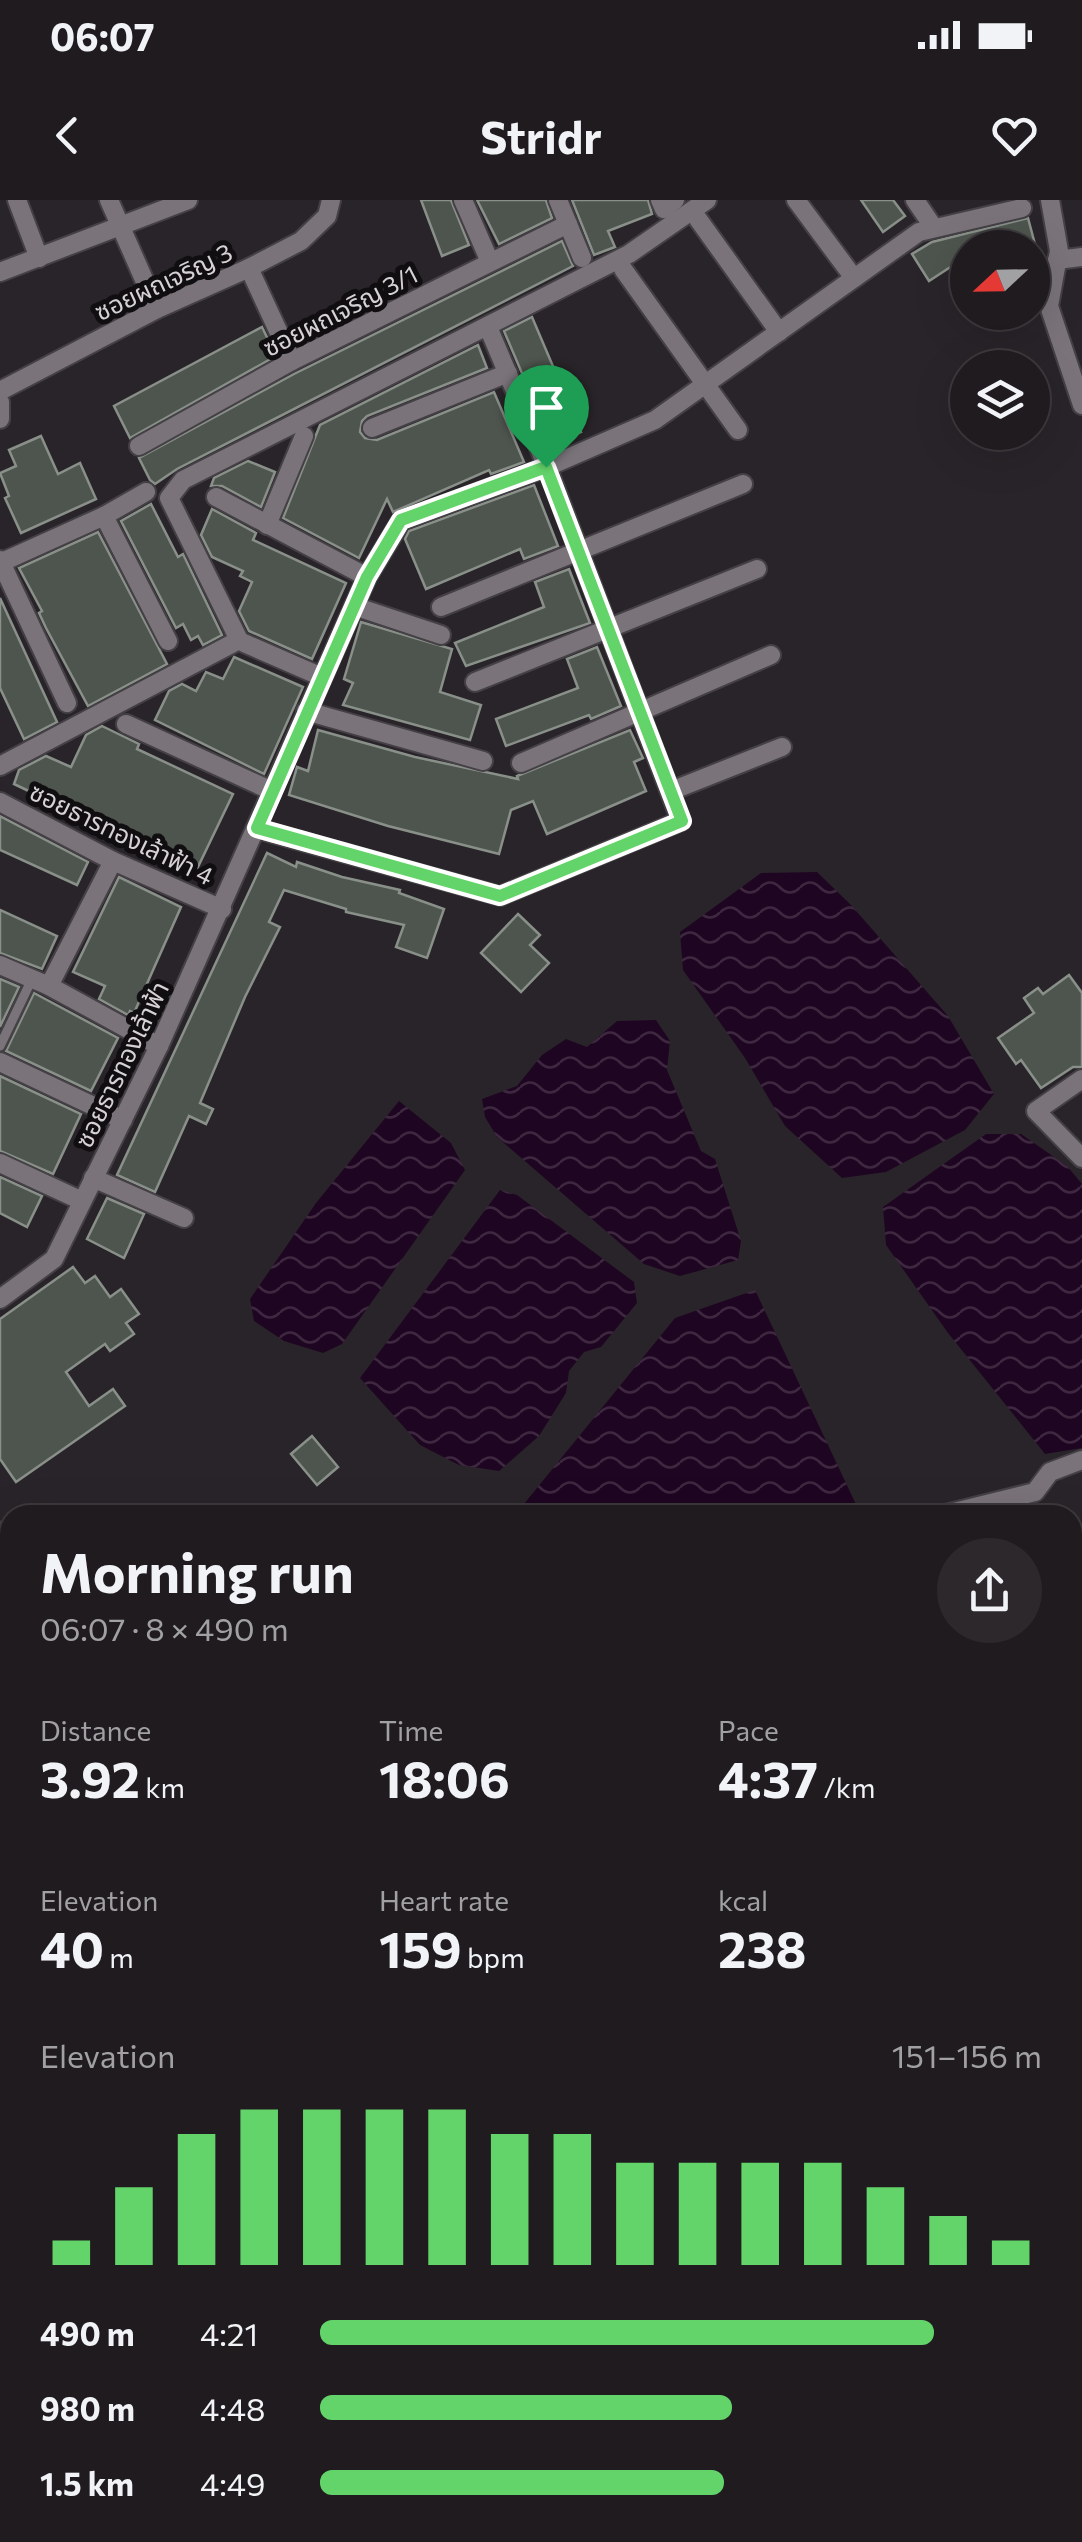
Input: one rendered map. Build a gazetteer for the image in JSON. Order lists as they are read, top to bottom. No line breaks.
{"streets":{"street":["ซอยผถเจริญ 3","ซอยผถเจริญ 3/1","ซอยธารทองเล้าฟ้า 4","ซอยธารทองเล้าฟ้า"]},"crossings":[["ซอยธารทองเล้าฟ้า 4","ซอยธารทองเล้าฟ้า"]],"north":"left","page":{"status":"06:07","header":"Stridr","heading":["Morning run","06:07 · 8 × 490 m"],"stats":[["Distance","3.92 km"],["Time","18:06"],["Pace","4:37 /km"],["Elevation","40 m"],["Heart rate","159 bpm"],["kcal","238"]],"chart":["Elevation","151–156 m"],"list":[{"name":"490 m","note":"4:21"},{"name":"980 m","note":"4:48"},{"name":"1.5 km","note":"4:49"}]}}
